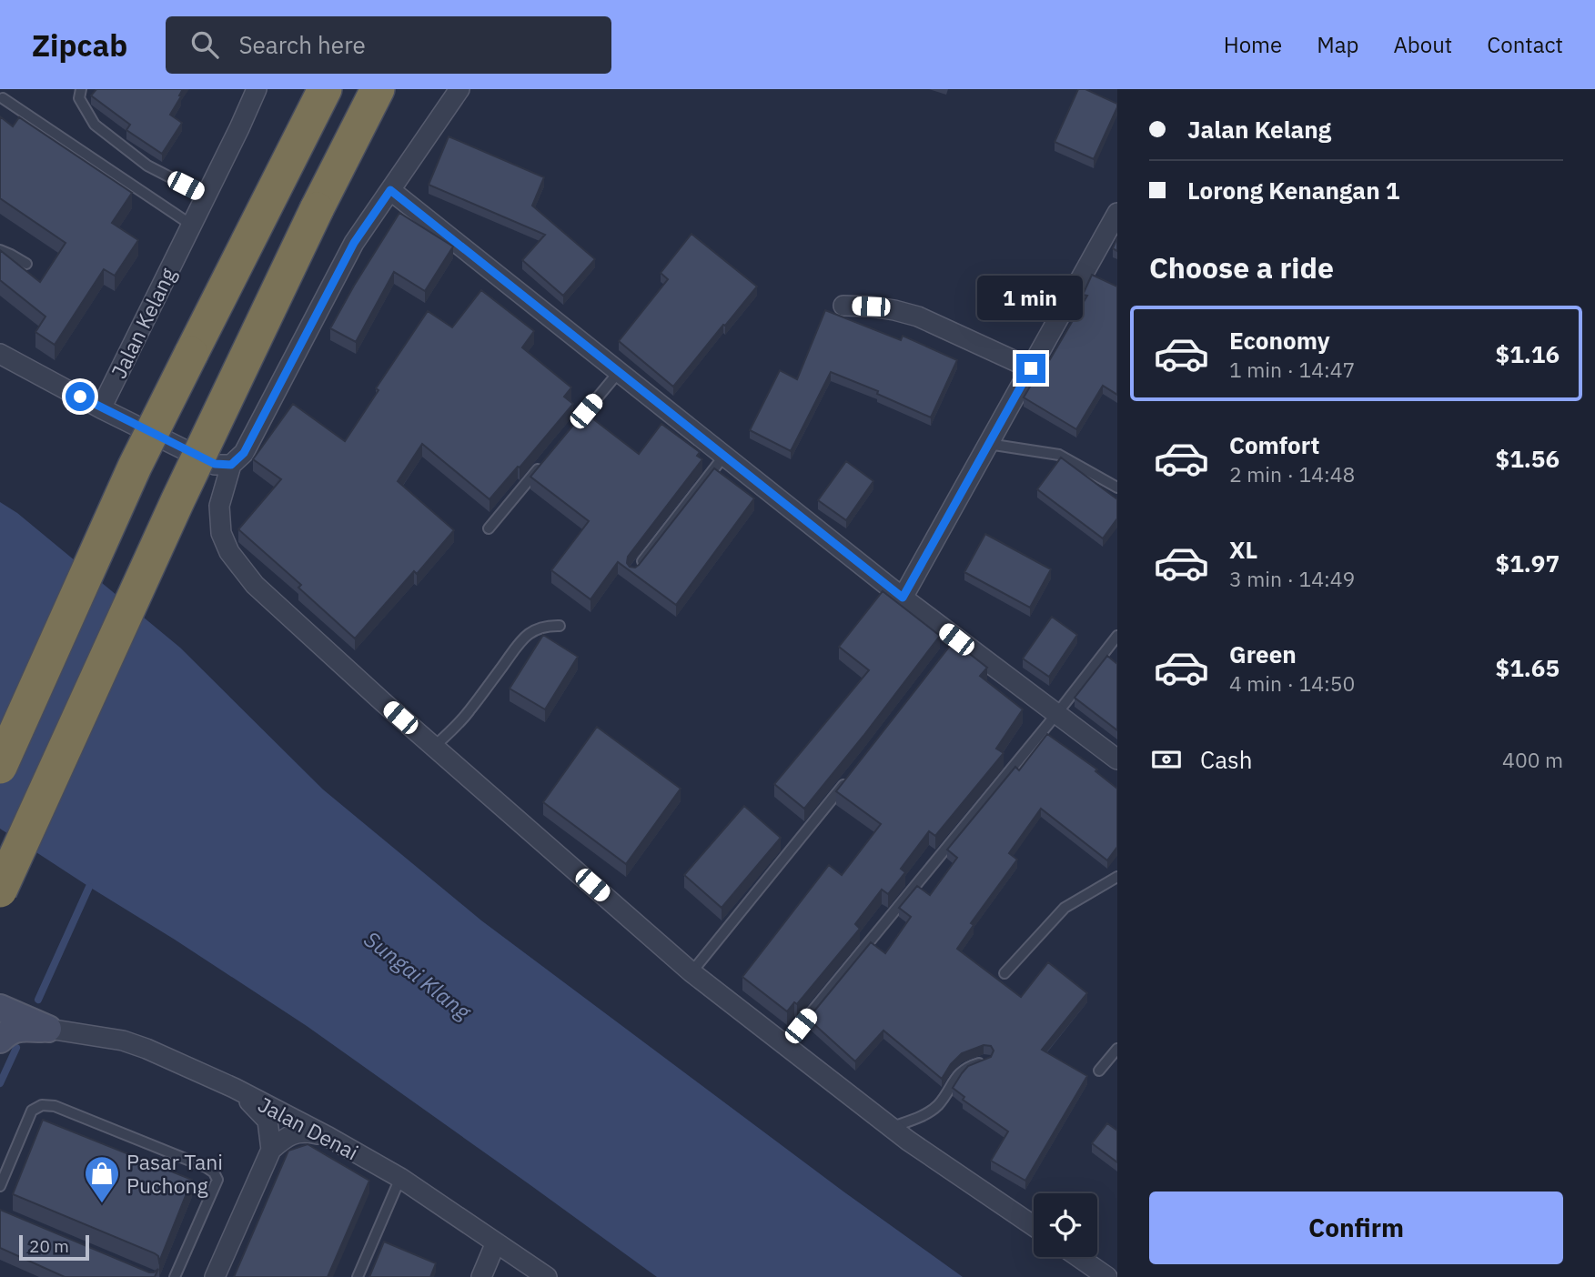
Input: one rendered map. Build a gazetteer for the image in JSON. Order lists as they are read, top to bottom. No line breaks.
{"streets":{"street":["Jalan Kelang","Jalan Denai"]},"water":["Sungai Klang"],"places":{"shop":["Pasar Tani Puchong"]},"scale_bar":"20 m","page":{"header":"Zipcab","search":"Search here","nav":["Home","Map","About","Contact"],"banner":["Jalan Kelang","Lorong Kenangan 1"],"heading":"Choose a ride","bubble":"1 min","list":[{"name":"Economy","note":"1 min · 14:47","value":"$1.16"},{"name":"Comfort","note":"2 min · 14:48","value":"$1.56"},{"name":"XL","note":"3 min · 14:49","value":"$1.97"},{"name":"Green","note":"4 min · 14:50","value":"$1.65"}],"pay":["Cash","400 m"],"buttons":"Confirm","scale":"20 m"}}
